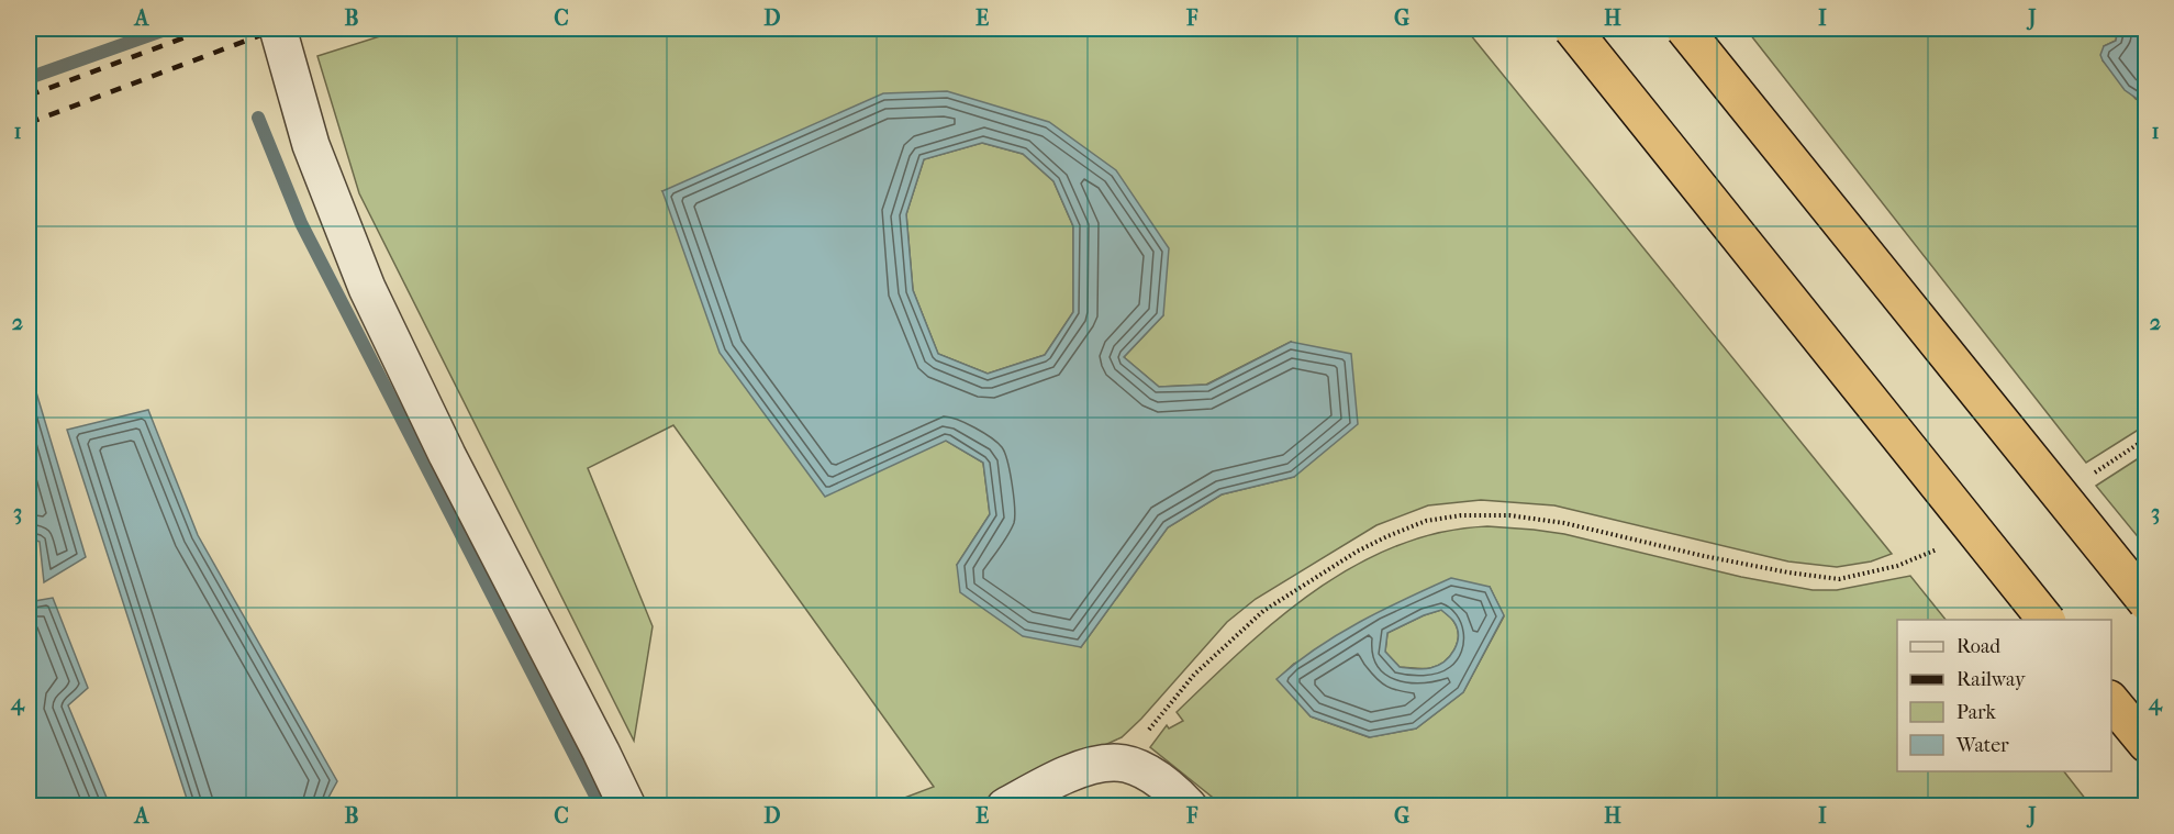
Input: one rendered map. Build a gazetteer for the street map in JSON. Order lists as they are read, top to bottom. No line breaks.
{"legend":["Road","Railway","Park","Water"],"grid":{"columns":["A","B","C","D","E","F","G","H","I","J"],"rows":["1","2","3","4"]}}
